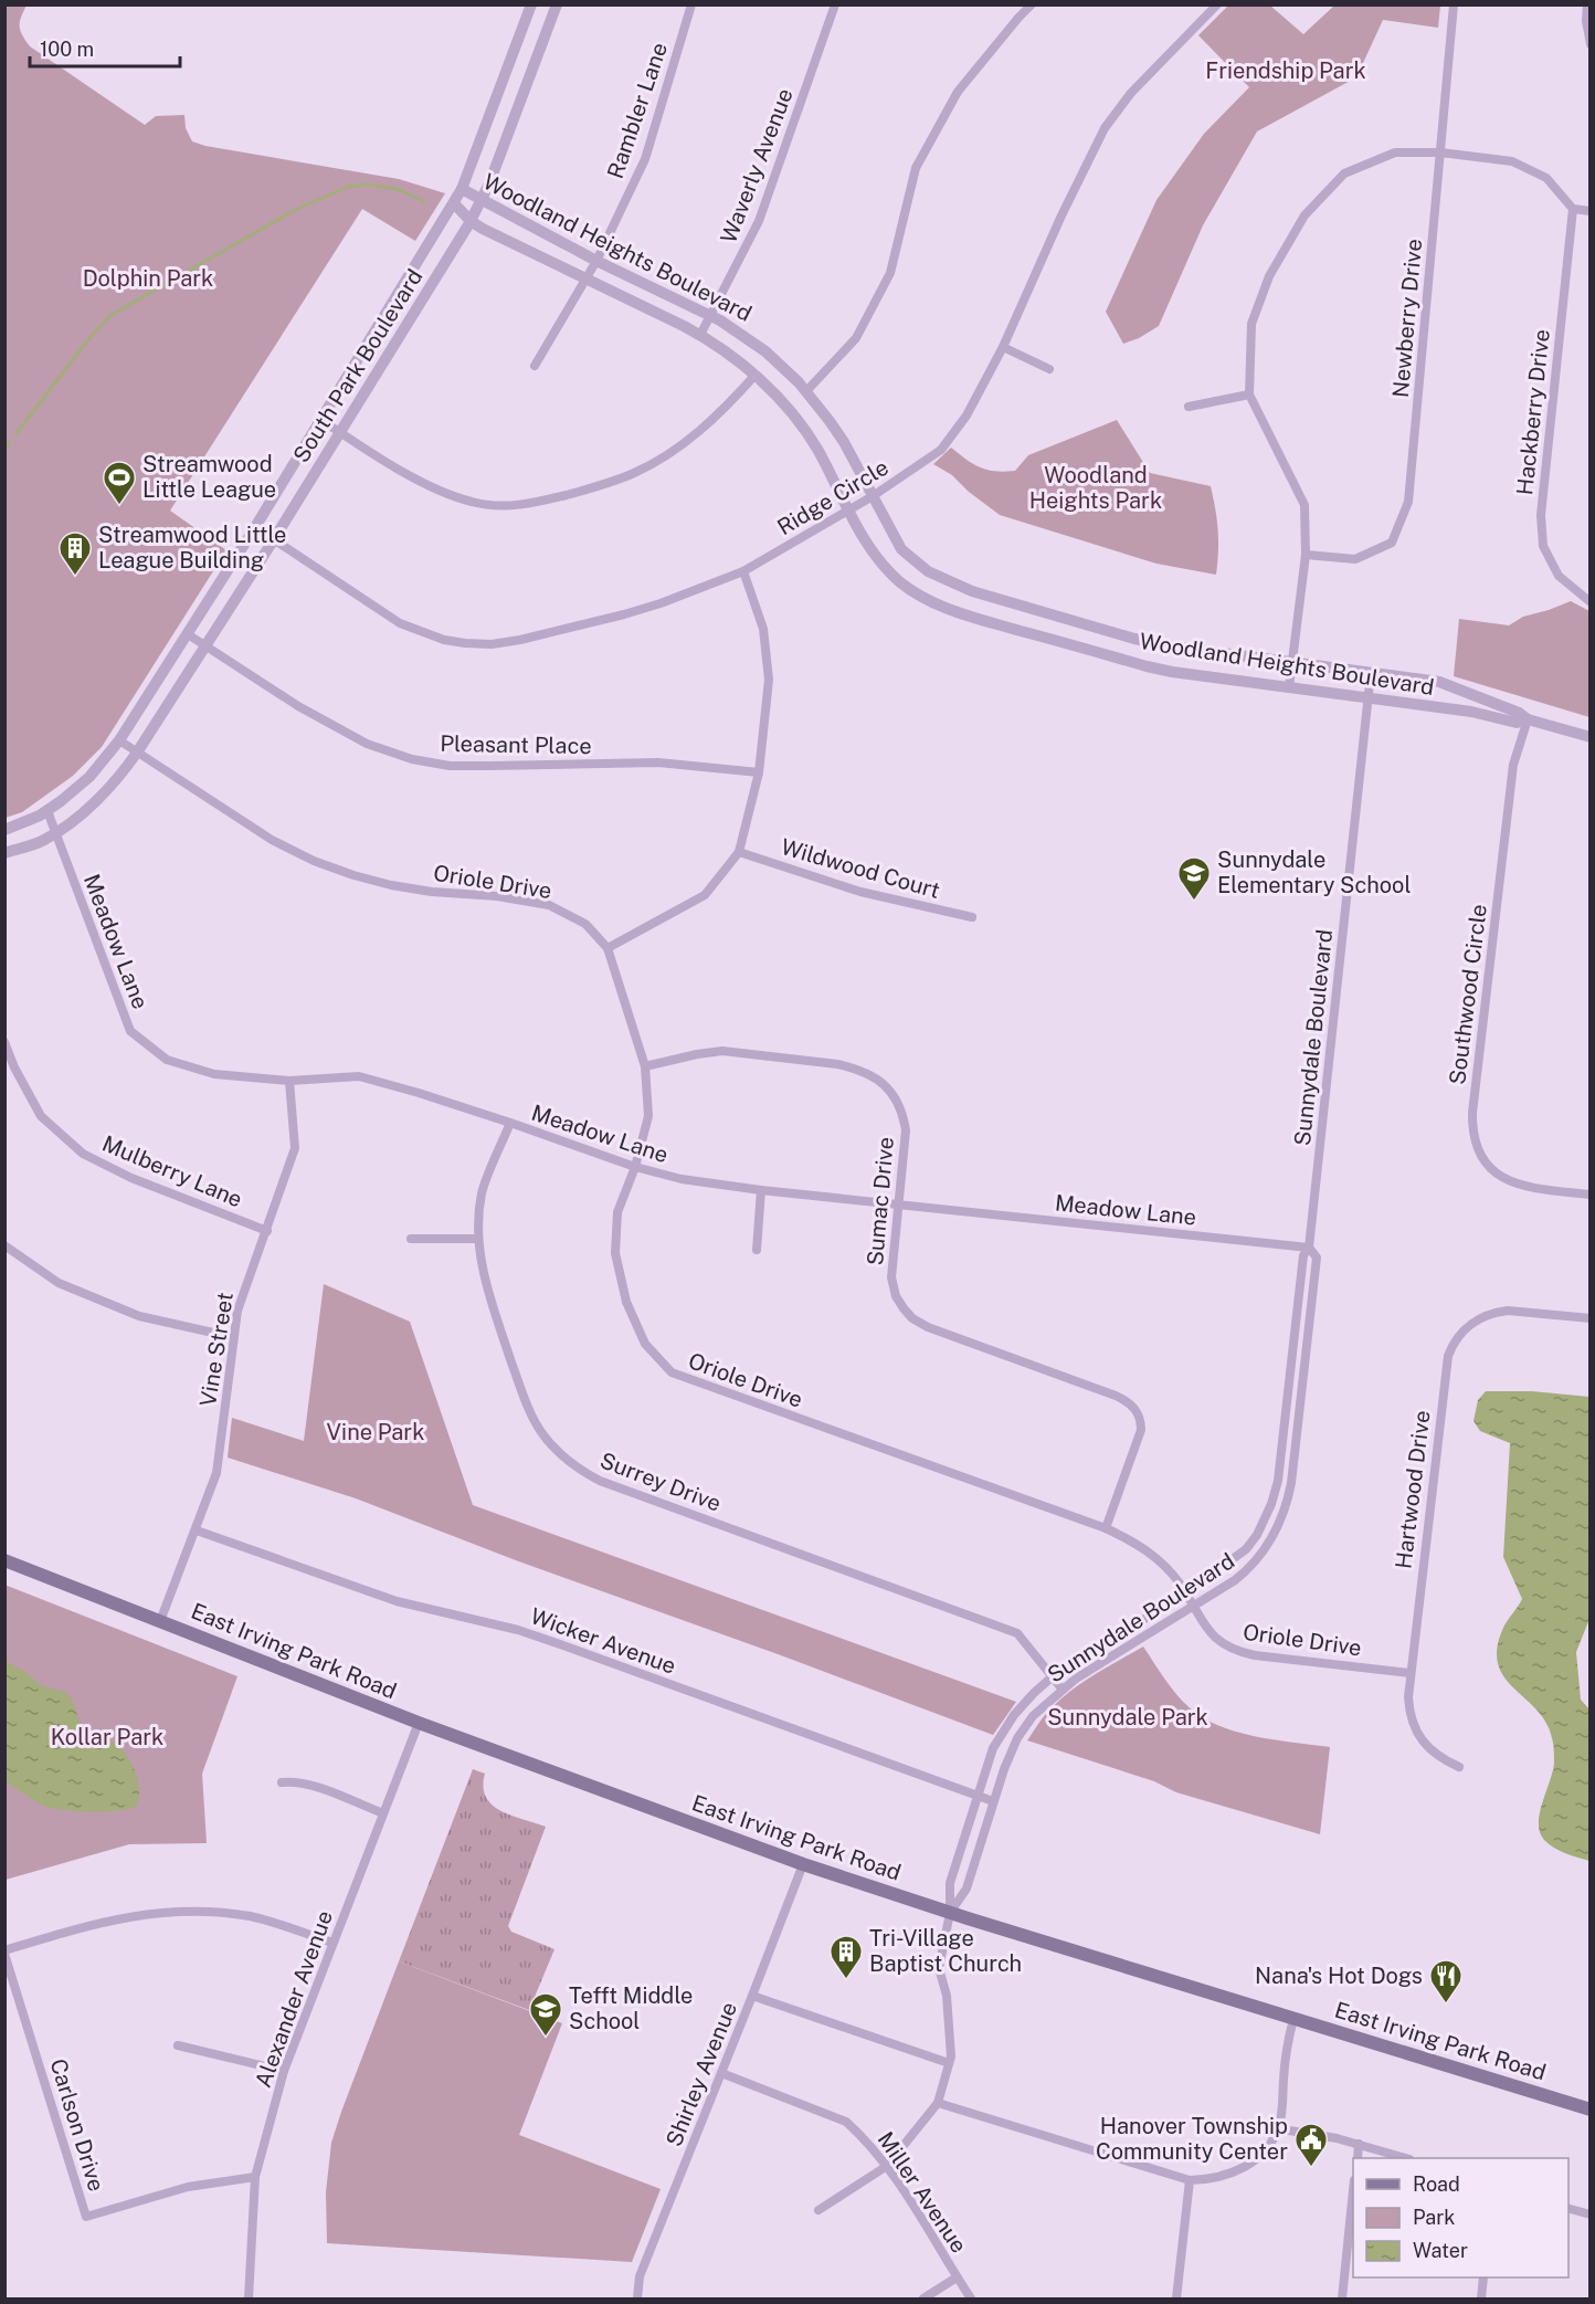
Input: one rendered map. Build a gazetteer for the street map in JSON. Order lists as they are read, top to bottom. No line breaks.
{"streets":{"main road":["East Irving Park Road"],"street":["Rambler Lane","Waverly Avenue","Woodland Heights Boulevard","Newberry Drive","South Park Boulevard","Hackberry Drive","Ridge Circle","Pleasant Place","Wildwood Court","Oriole Drive","Meadow Lane","Southwood Circle","Sunnydale Boulevard","Mulberry Lane","Sumac Drive","Vine Street","Surrey Drive","Hartwood Drive","Wicker Avenue","Alexander Avenue","Shirley Avenue","Carlson Drive","Miller Avenue"]},"crossings":[["Rambler Lane","Woodland Heights Boulevard"],["Waverly Avenue","Woodland Heights Boulevard"],["Woodland Heights Boulevard","South Park Boulevard"],["Woodland Heights Boulevard","Ridge Circle"],["Woodland Heights Boulevard","Southwood Circle"],["Woodland Heights Boulevard","Sunnydale Boulevard"],["South Park Boulevard","Ridge Circle"],["South Park Boulevard","Pleasant Place"],["South Park Boulevard","Oriole Drive"],["South Park Boulevard","Meadow Lane"],["Oriole Drive","Meadow Lane"],["Oriole Drive","Sunnydale Boulevard"],["Oriole Drive","Sumac Drive"],["Oriole Drive","Hartwood Drive"],["Meadow Lane","Sunnydale Boulevard"],["Meadow Lane","Sumac Drive"],["Meadow Lane","Vine Street"],["Meadow Lane","Surrey Drive"],["Sunnydale Boulevard","Surrey Drive"],["Sunnydale Boulevard","Wicker Avenue"],["Sunnydale Boulevard","East Irving Park Road"],["Mulberry Lane","Vine Street"],["Vine Street","Wicker Avenue"],["Vine Street","East Irving Park Road"],["East Irving Park Road","Alexander Avenue"],["East Irving Park Road","Shirley Avenue"],["Alexander Avenue","Carlson Drive"],["Shirley Avenue","Miller Avenue"]],"parks":["Friendship Park","Dolphin Park","Woodland Heights Park","Vine Park","Sunnydale Park","Kollar Park"],"places":{"sports":["Streamwood Little League"],"building":["Streamwood Little League Building","Tri-Village Baptist Church"],"school or university":["Sunnydale Elementary School","Tefft Middle School"],"restaurant":["Nana's Hot Dogs"],"public building":["Hanover Township Community Center"]},"legend":["Road","Park","Water"],"scale_bar":"100 m"}
